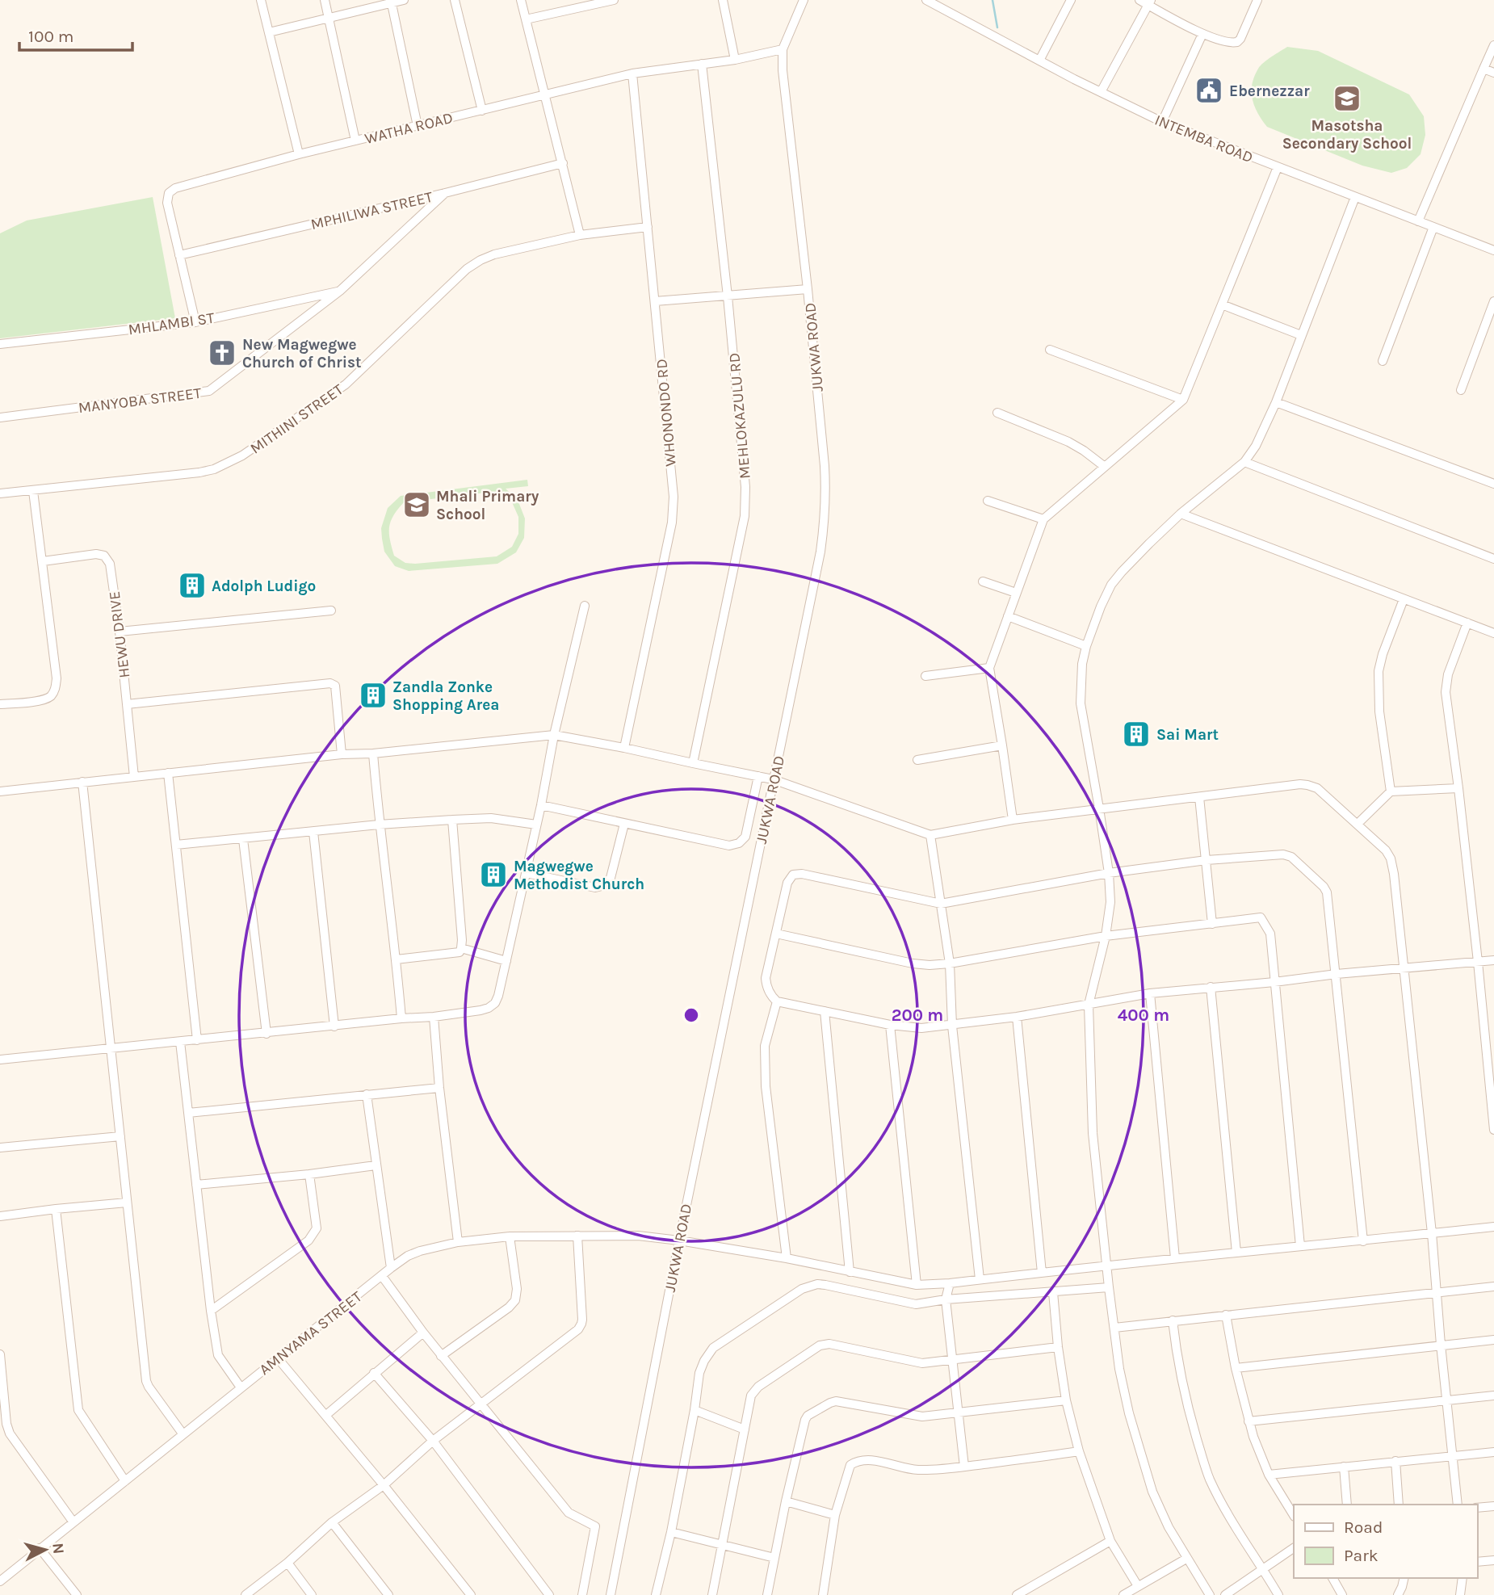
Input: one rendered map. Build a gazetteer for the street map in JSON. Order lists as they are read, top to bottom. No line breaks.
{"streets":{"street":["WATHA ROAD","INTEMBA ROAD","MPHILIWA STREET","MHLAMBI ST","JUKWA ROAD","MANYOBA STREET","WHONONDO RD","MEHLOKAZULU RD","MITHINI STREET","HEWU DRIVE","AMNYAMA STREET"]},"crossings":[["WATHA ROAD","MPHILIWA STREET"],["WATHA ROAD","MHLAMBI ST"],["WATHA ROAD","JUKWA ROAD"],["WATHA ROAD","WHONONDO RD"],["WATHA ROAD","MEHLOKAZULU RD"],["MPHILIWA STREET","MANYOBA STREET"],["MHLAMBI ST","MANYOBA STREET"],["JUKWA ROAD","AMNYAMA STREET"],["WHONONDO RD","MITHINI STREET"]],"places":{"public building":["Ebernezzar"],"school or university":["Masotsha Secondary School","Mhali Primary School"],"church":["New Magwegwe Church of Christ"],"building":["Adolph Ludigo","Zandla Zonke Shopping Area","Sai Mart","Magwegwe Methodist Church"]},"legend":["Road","Park"],"scale_bar":"100 m","north":"right","rings":["200 m","400 m"]}
